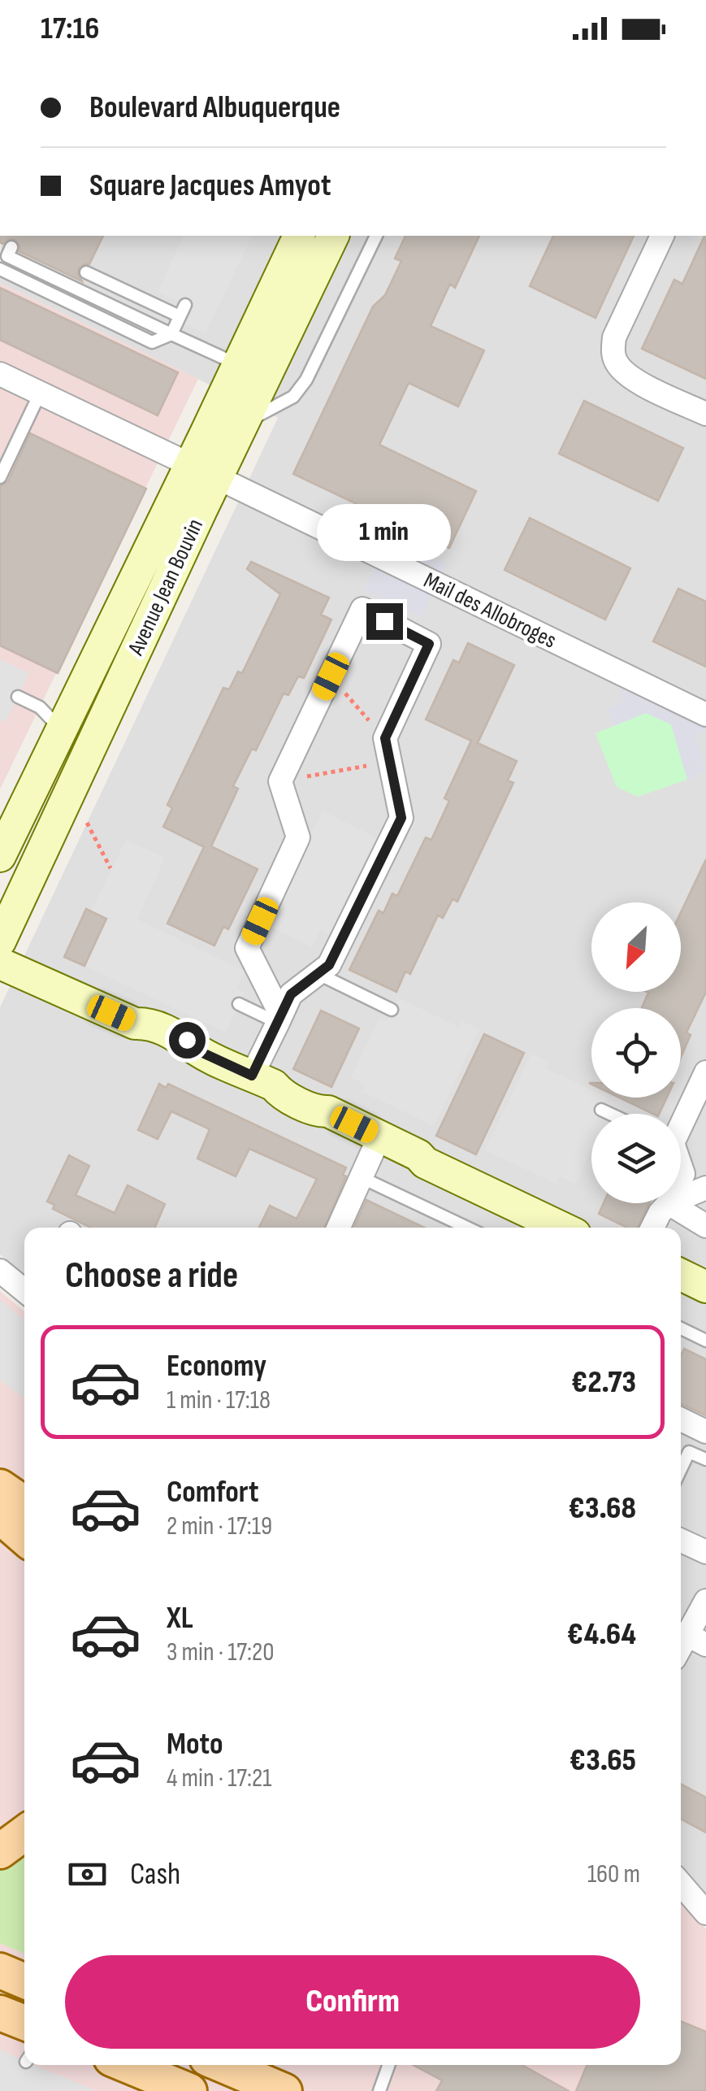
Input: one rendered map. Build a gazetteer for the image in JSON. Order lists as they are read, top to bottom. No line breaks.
{"streets":{"street":["Avenue Jean Bouvin","Mail des Allobroges"]},"north":"bottom left","page":{"status":"17:16","banner":["Boulevard Albuquerque","Square Jacques Amyot"],"bubble":"1 min","heading":"Choose a ride","list":[{"name":"Economy","note":"1 min · 17:18","value":"€2.73"},{"name":"Comfort","note":"2 min · 17:19","value":"€3.68"},{"name":"XL","note":"3 min · 17:20","value":"€4.64"},{"name":"Moto","note":"4 min · 17:21","value":"€3.65"}],"pay":["Cash","160 m"],"buttons":"Confirm"}}
